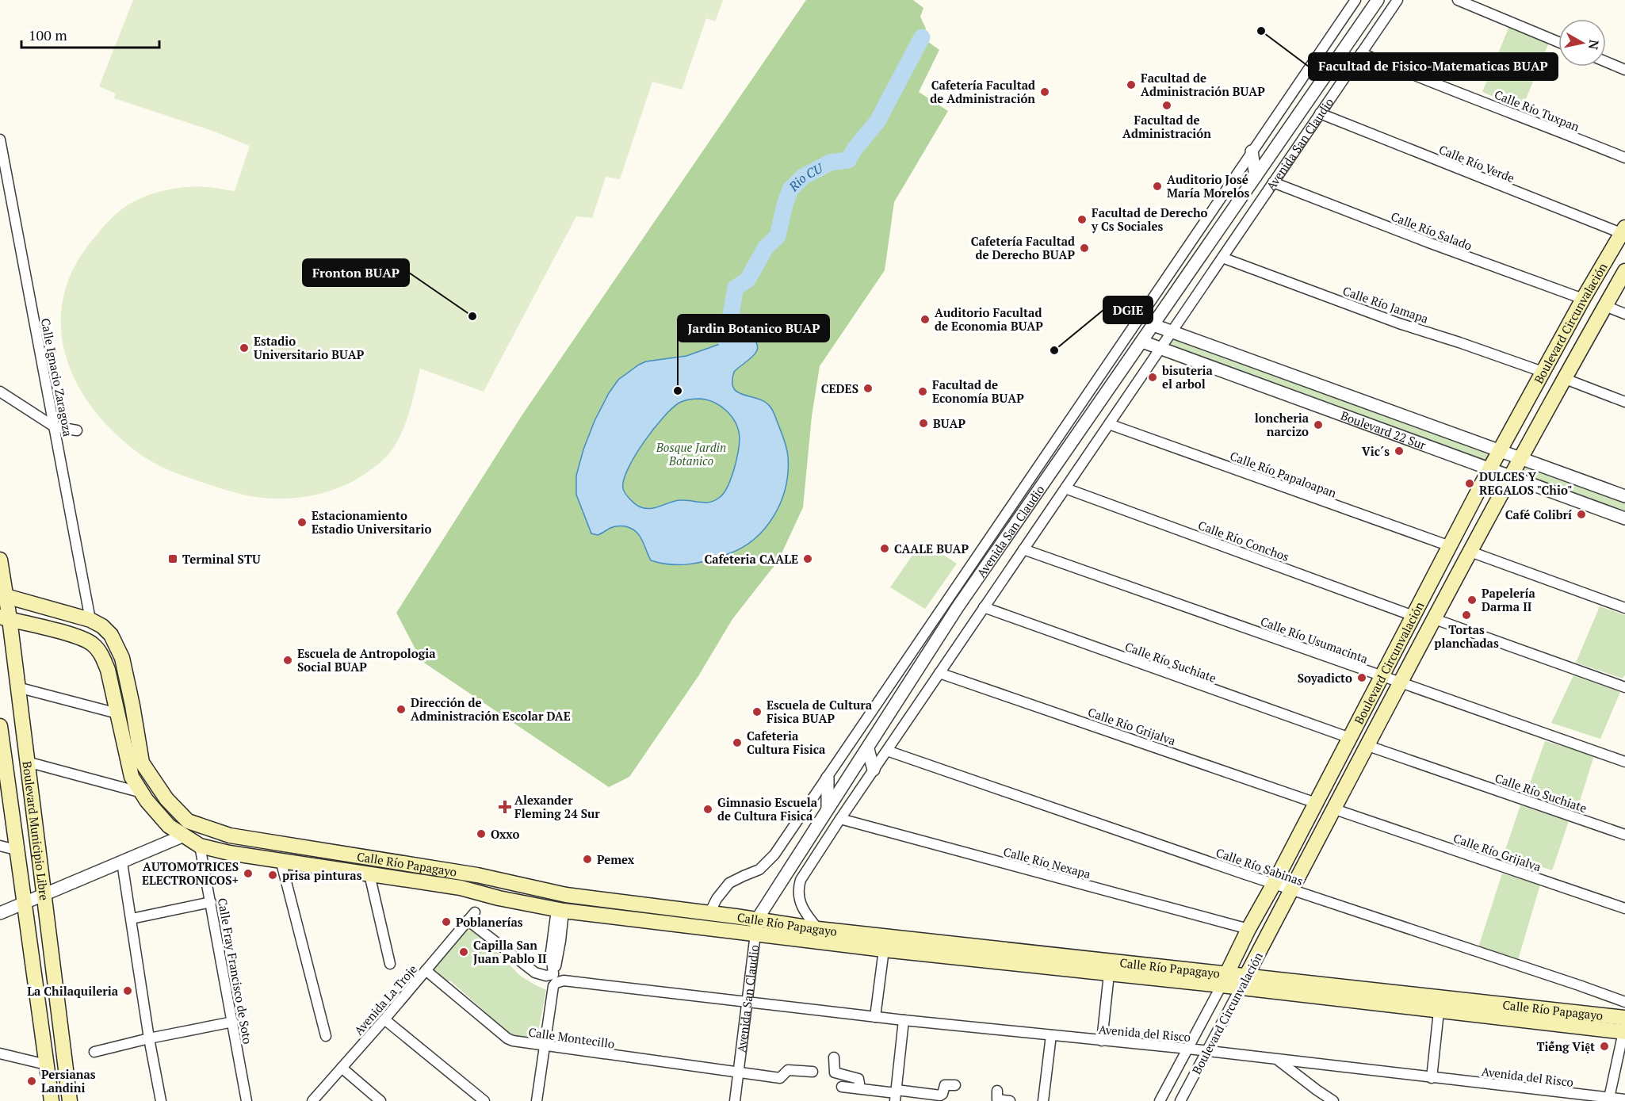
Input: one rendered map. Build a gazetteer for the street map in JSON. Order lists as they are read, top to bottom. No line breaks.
{"streets":{"main road":["Boulevard Circunvalación","Boulevard Municipio Libre","Calle Río Papagayo"],"street":["Calle Río Tuxpan","Avenida San Claudio","Calle Río Verde","Calle Río Salado","Calle Río Jamapa","Calle Ignacio Zaragoza","Boulevard 22 Sur","Calle Río Papaloapan","Calle Río Conchos","Calle Río Usumacinta","Calle Río Suchiate","Calle Río Grijalva","Calle Río Nexapa","Calle Río Sabinas","Calle Fray Francisco de Soto","Avenida La Troje","Avenida del Risco","Calle Montecillo"]},"crossings":[["Calle Río Tuxpan","Avenida San Claudio"],["Avenida San Claudio","Calle Río Verde"],["Avenida San Claudio","Calle Río Salado"],["Avenida San Claudio","Calle Río Jamapa"],["Avenida San Claudio","Boulevard 22 Sur"],["Avenida San Claudio","Calle Río Papaloapan"],["Avenida San Claudio","Calle Río Conchos"],["Avenida San Claudio","Calle Río Usumacinta"],["Avenida San Claudio","Calle Río Suchiate"],["Avenida San Claudio","Calle Río Grijalva"],["Avenida San Claudio","Calle Río Nexapa"],["Avenida San Claudio","Calle Río Papagayo"],["Avenida San Claudio","Calle Río Sabinas"],["Avenida San Claudio","Avenida del Risco"],["Avenida San Claudio","Calle Montecillo"],["Calle Río Verde","Boulevard Circunvalación"],["Calle Río Salado","Boulevard Circunvalación"],["Calle Río Jamapa","Boulevard Circunvalación"],["Boulevard Circunvalación","Boulevard 22 Sur"],["Boulevard Circunvalación","Calle Río Papaloapan"],["Boulevard Circunvalación","Calle Río Conchos"],["Boulevard Circunvalación","Calle Río Usumacinta"],["Boulevard Circunvalación","Calle Río Suchiate"],["Boulevard Circunvalación","Calle Río Grijalva"],["Boulevard Circunvalación","Calle Río Nexapa"],["Boulevard Circunvalación","Calle Río Papagayo"],["Boulevard Circunvalación","Calle Río Sabinas"],["Boulevard Circunvalación","Avenida del Risco"],["Calle Ignacio Zaragoza","Calle Río Papagayo"],["Boulevard Municipio Libre","Calle Río Papagayo"],["Calle Río Papagayo","Calle Fray Francisco de Soto"],["Avenida La Troje","Calle Montecillo"],["Avenida del Risco","Calle Montecillo"]],"water":["Rio CU"],"parks":["Bosque Jardin Botanico"],"places":{"other":["Facultad de Fisico-Matematicas BUAP","Facultad de Administración BUAP","Cafetería Facultad de Administración","Facultad de Administración","Auditorio José María Morelos","Facultad de Derecho y Cs Sociales","Cafetería Facultad de Derecho BUAP","Fronton BUAP","Auditorio Facultad de Economia BUAP","Estadio Universitario BUAP","DGIE","bisuteria el arbol","CEDES","Jardin Botanico BUAP","Facultad de Economía BUAP","BUAP","loncheria narcizo","Vic´s","DULCES Y REGALOS \"Chio\"","Café Colibrí","Estacionamiento Estadio Universitario","CAALE BUAP","Cafeteria CAALE","Papelería Darma II","Tortas planchadas","Escuela de Antropologia Social BUAP","Soyadicto","Dirección de Administración Escolar DAE","Escuela de Cultura Fisica BUAP","Cafeteria Cultura Fisica","Gimnasio Escuela de Cultura Fisica","Oxxo","Pemex","AUTOMOTRICES ELECTRONICOS+","prisa pinturas","Poblanerías","Capilla San Juan Pablo II","La Chilaquileria","Tiếng Việt","Persianas Landini"],"transit":["Terminal STU"],"health":["Alexander Fleming 24 Sur"]},"scale_bar":"100 m","north":"right"}
